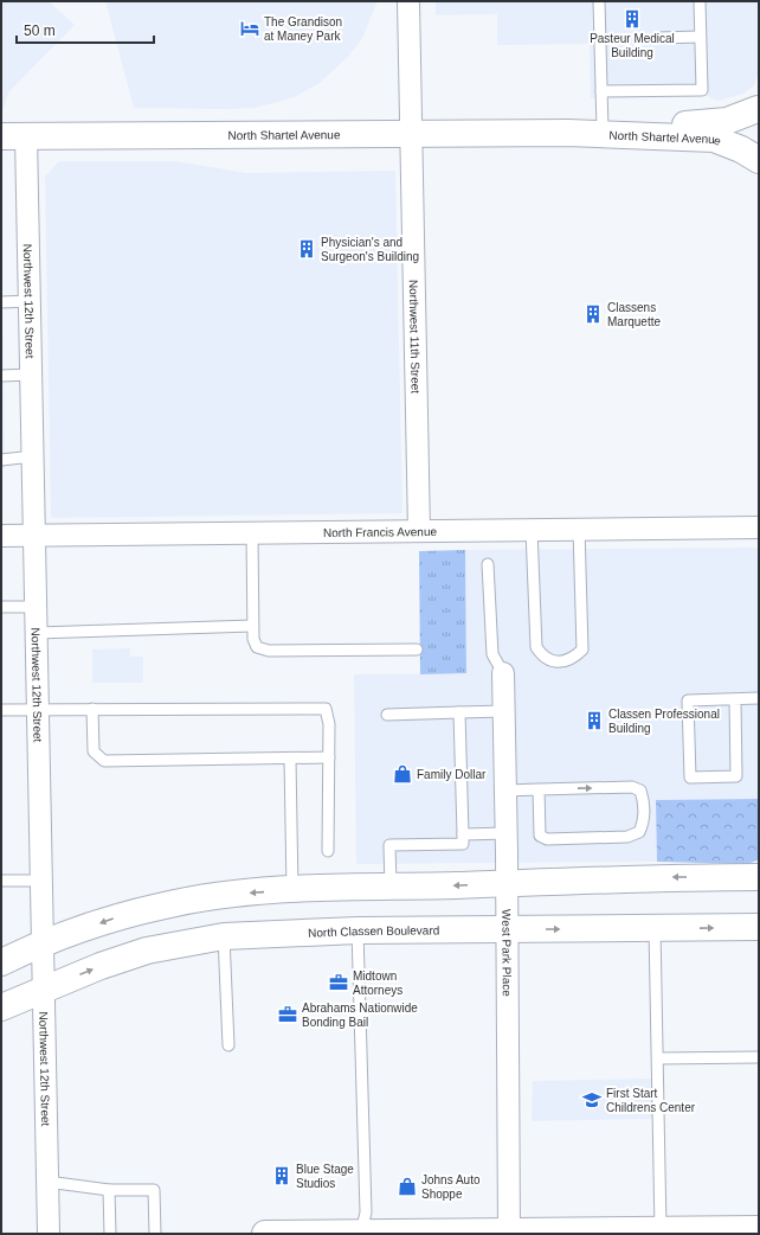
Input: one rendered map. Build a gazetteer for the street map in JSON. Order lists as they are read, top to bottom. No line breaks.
{"streets":{"main road":["North Shartel Avenue","North Classen Boulevard"],"street":["Northwest 12th Street","Northwest 11th Street","North Francis Avenue","West Park Place"]},"crossings":[["North Shartel Avenue","Northwest 12th Street"],["North Shartel Avenue","Northwest 11th Street"],["Northwest 12th Street","North Francis Avenue"],["Northwest 12th Street","North Classen Boulevard"],["Northwest 11th Street","North Francis Avenue"],["North Classen Boulevard","West Park Place"]],"places":{"building":["Pasteur Medical Building","Physician's and Surgeon's Building","Classens Marquette","Classen Professional Building","Blue Stage Studios"],"hotel":["The Grandison at Maney Park"],"shop":["Family Dollar","Johns Auto Shoppe"],"office":["Midtown Attorneys","Abrahams Nationwide Bonding Bail"],"school or university":["First Start Childrens Center"]},"scale_bar":"50 m"}
